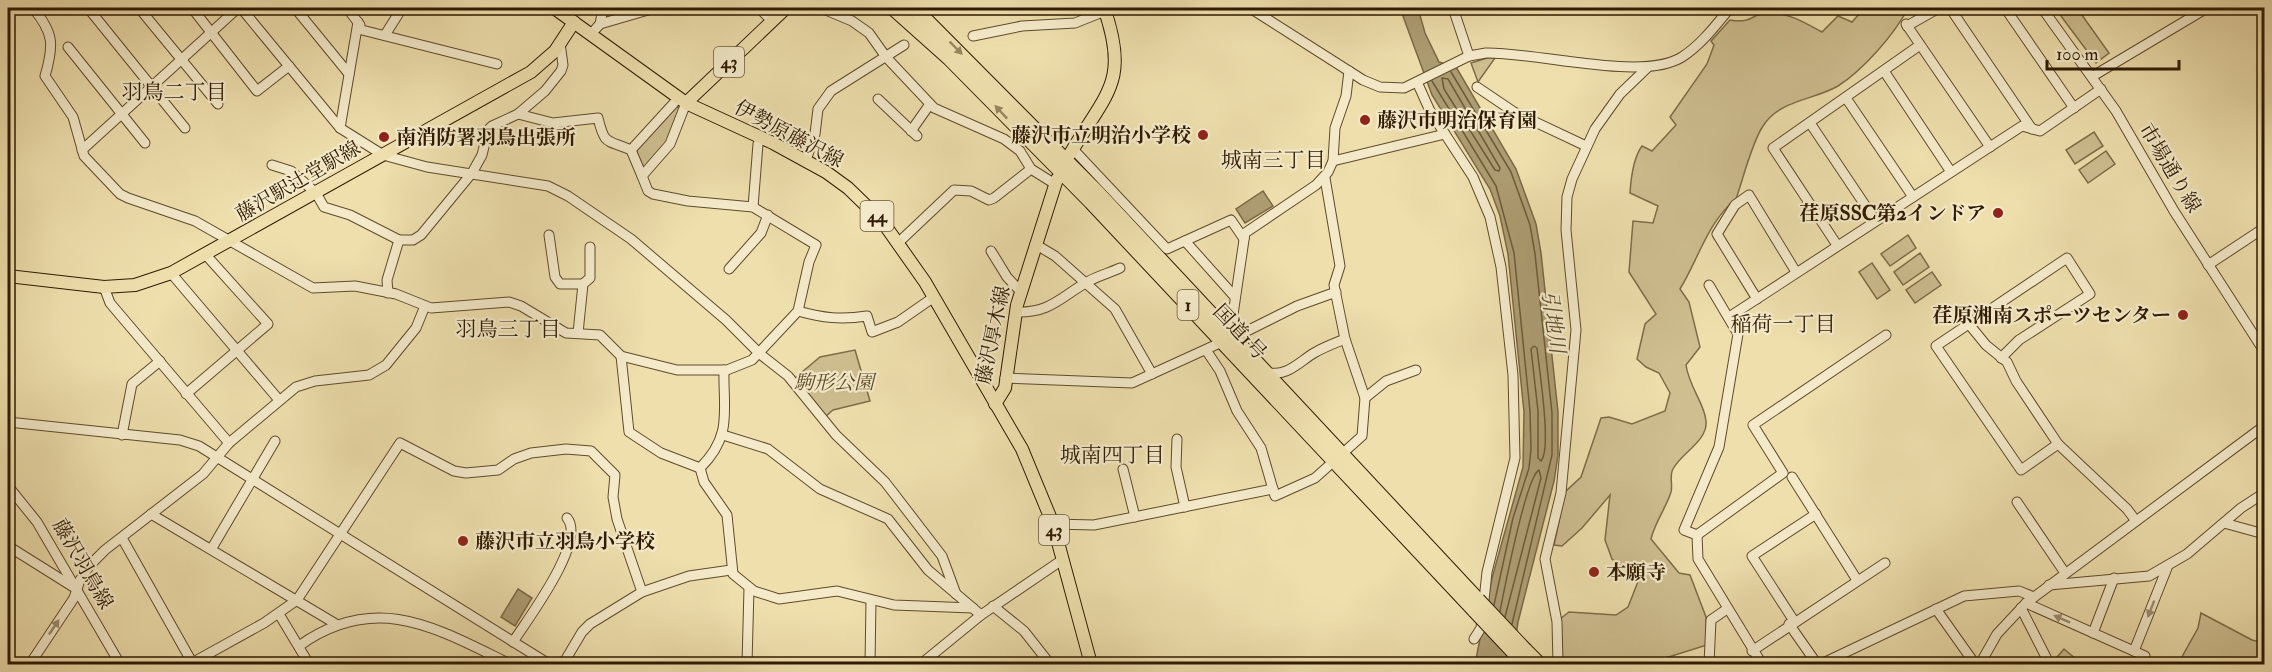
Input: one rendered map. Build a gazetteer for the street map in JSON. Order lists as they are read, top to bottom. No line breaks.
{"streets":{"highway":["1","国道1号"],"main road":["43","伊勢原藤沢線","藤沢駅辻堂駅線","44","藤沢厚木線"],"street":["市場通り線","藤沢羽鳥線"]},"crossings":[["43","伊勢原藤沢線"],["伊勢原藤沢線","藤沢駅辻堂駅線"],["伊勢原藤沢線","藤沢厚木線"]],"districts":["羽鳥二丁目","城南三丁目","稲荷一丁目","羽鳥三丁目","城南四丁目"],"water":["引地川"],"parks":["駒形公園"],"places":["藤沢市明治保育園","藤沢市立明治小学校","南消防署羽鳥出張所","荏原SSC第2インドア","荏原湘南スポーツセンター","藤沢市立羽鳥小学校","本願寺"],"scale_bar":"100 m"}
